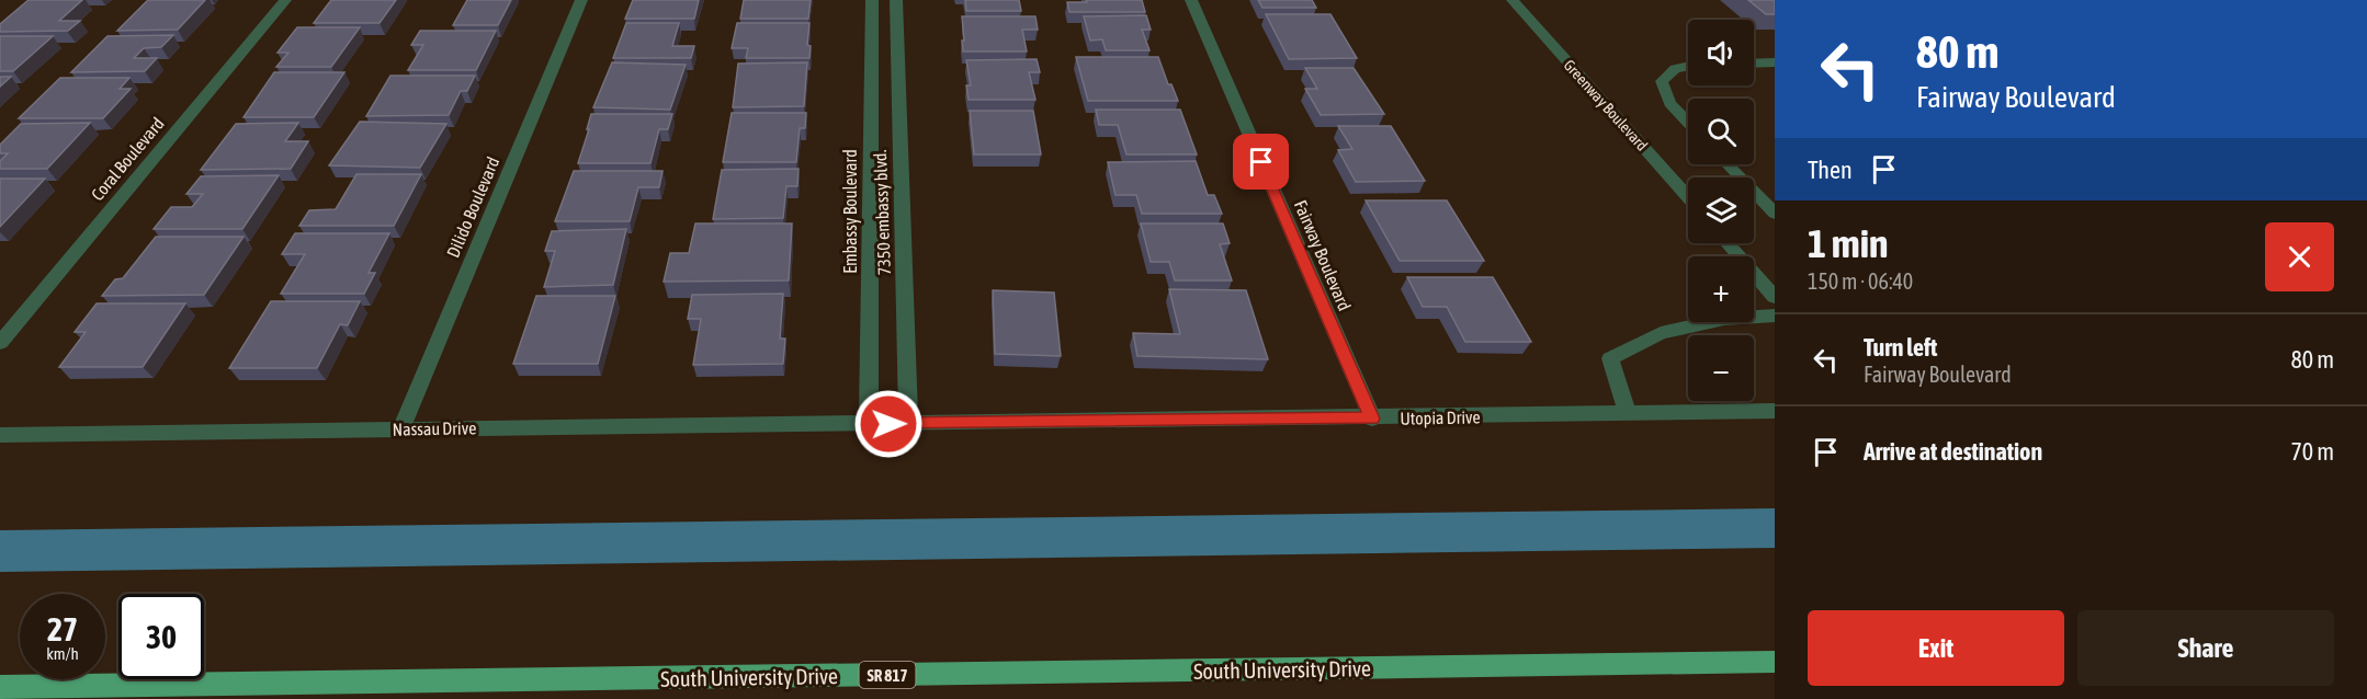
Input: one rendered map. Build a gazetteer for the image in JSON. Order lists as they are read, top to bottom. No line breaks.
{"streets":{"main road":["South University Drive","SR 817"],"street":["Greenway Boulevard","Coral Boulevard","Dilido Boulevard","Embassy Boulevard","7350 embassy blvd.","Fairway Boulevard","Utopia Drive","Nassau Drive"]},"crossings":[["Dilido Boulevard","Nassau Drive"],["Embassy Boulevard","Utopia Drive"],["Embassy Boulevard","Nassau Drive"],["7350 embassy blvd.","Utopia Drive"],["Fairway Boulevard","Utopia Drive"],["Utopia Drive","Nassau Drive"]],"page":{"turn":["80 m","Fairway Boulevard"],"map_buttons":["+","−"],"then":"Then","heading":["1 min","150 m · 06:40"],"list":[{"name":"Turn left","note":"Fairway Boulevard","value":"80 m"},{"name":"Arrive at destination","value":"70 m"}],"speed":"27 km/h","limit":"30","buttons":["Exit","Share"]}}
